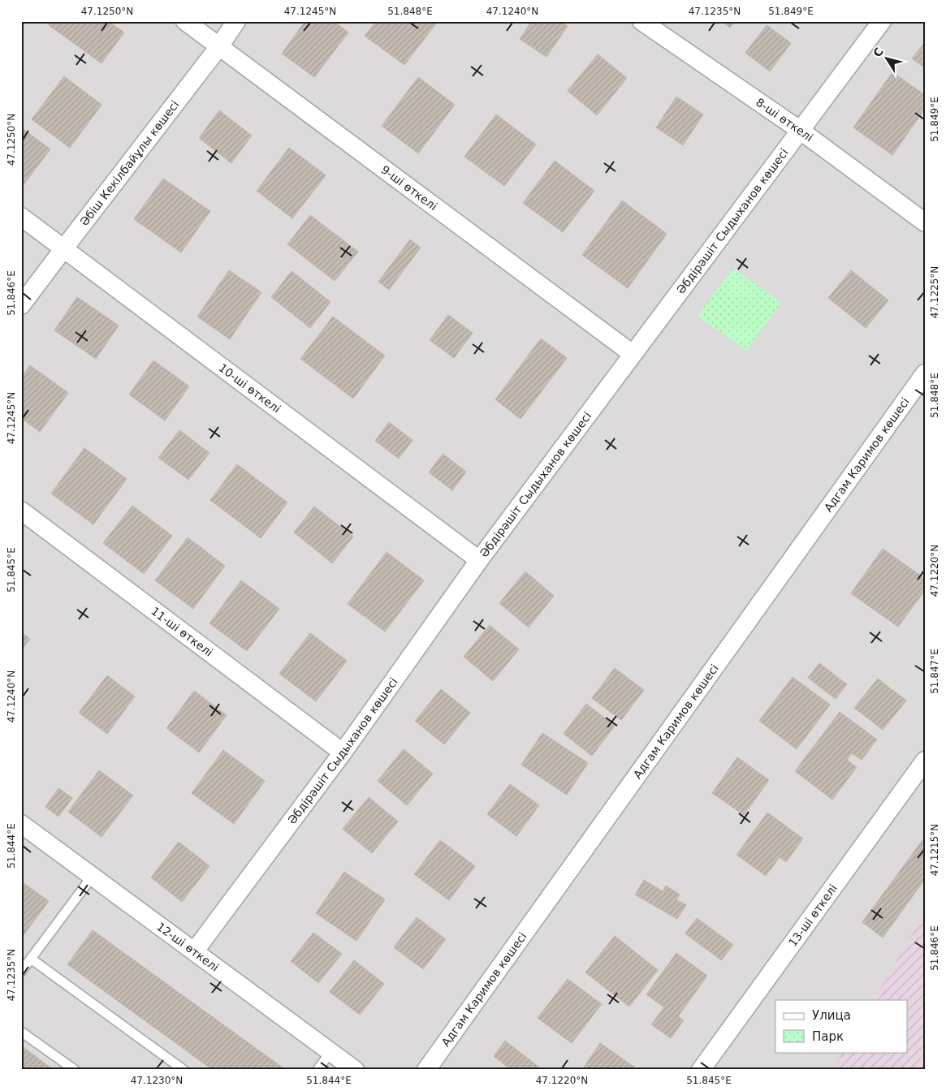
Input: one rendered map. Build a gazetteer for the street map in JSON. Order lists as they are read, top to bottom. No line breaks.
{"streets":{"street":["8-ші өткелі","Әбіш Кекілбайұлы көшесі","9-ші өткелі","Әбдірәшіт Сыдыханов көшесі","10-ші өткелі","Адгам Каримов көшесі","11-ші өткелі","13-ші өткелі","12-ші өткелі"]},"crossings":[["8-ші өткелі","Әбдірәшіт Сыдыханов көшесі"],["Әбіш Кекілбайұлы көшесі","9-ші өткелі"],["Әбіш Кекілбайұлы көшесі","10-ші өткелі"],["9-ші өткелі","Әбдірәшіт Сыдыханов көшесі"],["Әбдірәшіт Сыдыханов көшесі","10-ші өткелі"],["Әбдірәшіт Сыдыханов көшесі","11-ші өткелі"],["Әбдірәшіт Сыдыханов көшесі","12-ші өткелі"]],"legend":["Улица","Парк"],"north":"top left","coordinates":["47.1250°N","47.1245°N","51.848°E","47.1240°N","47.1235°N","51.849°E","47.1225°N","51.846°E","51.845°E","47.1220°N","51.847°E","51.844°E","47.1215°N","47.1230°N"]}
